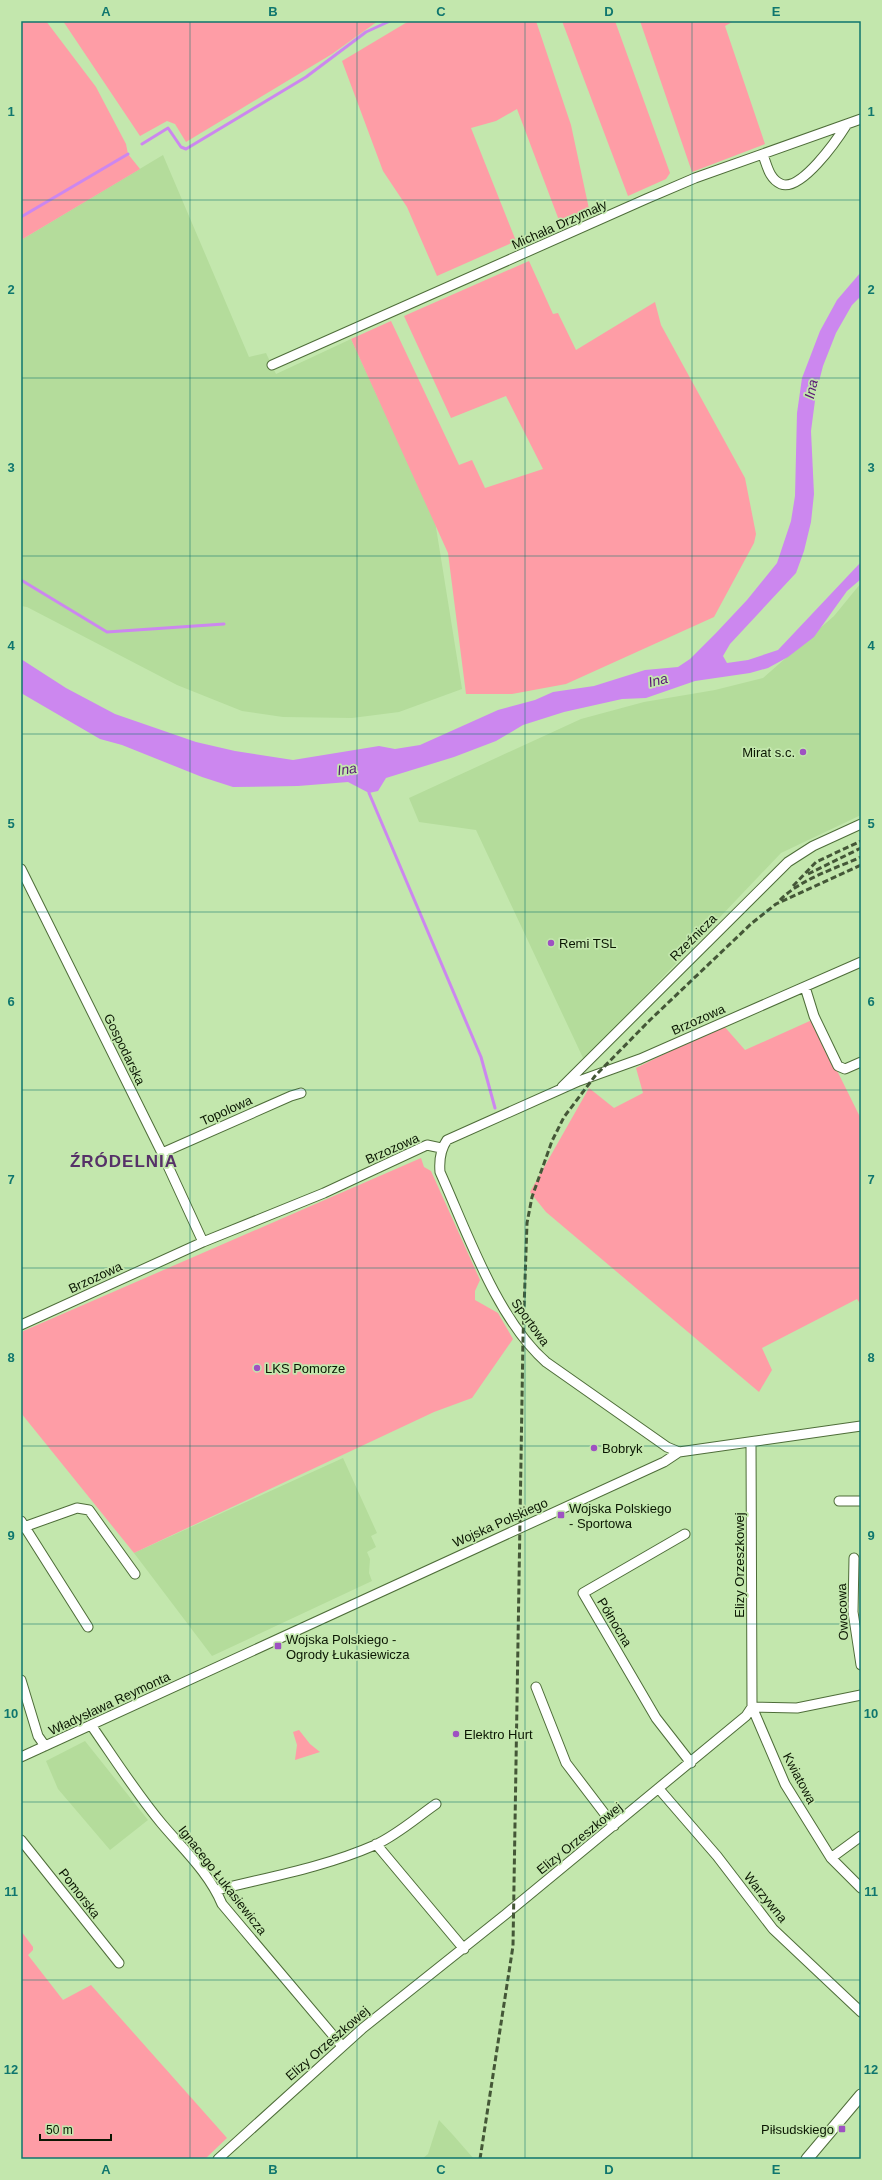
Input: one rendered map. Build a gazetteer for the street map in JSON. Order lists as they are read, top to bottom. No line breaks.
{"streets":{"street":["Michała Drzymały","Rzeźnicza","Brzozowa","Gospodarska","Topolowa","Sportowa","Wojska Polskiego","Elizy Orzeszkowej","Owocowa","Północna","Władysława Reymonta","Kwiatowa","Ignacego Łukasiewicza","Pomorska","Warzywna"]},"crossings":[["Rzeźnicza","Brzozowa"],["Brzozowa","Gospodarska"],["Brzozowa","Sportowa"],["Gospodarska","Topolowa"],["Sportowa","Wojska Polskiego"],["Wojska Polskiego","Elizy Orzeszkowej"],["Wojska Polskiego","Władysława Reymonta"],["Elizy Orzeszkowej","Północna"],["Elizy Orzeszkowej","Kwiatowa"],["Elizy Orzeszkowej","Ignacego Łukasiewicza"],["Elizy Orzeszkowej","Warzywna"],["Władysława Reymonta","Ignacego Łukasiewicza"]],"districts":["ŹRÓDELNIA"],"water":["Ina"],"places":{"other":["Mirat s.c.","Remi TSL","LKS Pomorze","Bobryk","Elektro Hurt"],"transit":["Wojska Polskiego - Sportowa","Wojska Polskiego - Ogrody Łukasiewicza","Piłsudskiego"]},"scale_bar":"50 m","grid":{"columns":["A","B","C","D","E"],"rows":["1","2","3","4","5","6","7","8","9","10","11","12"]}}
